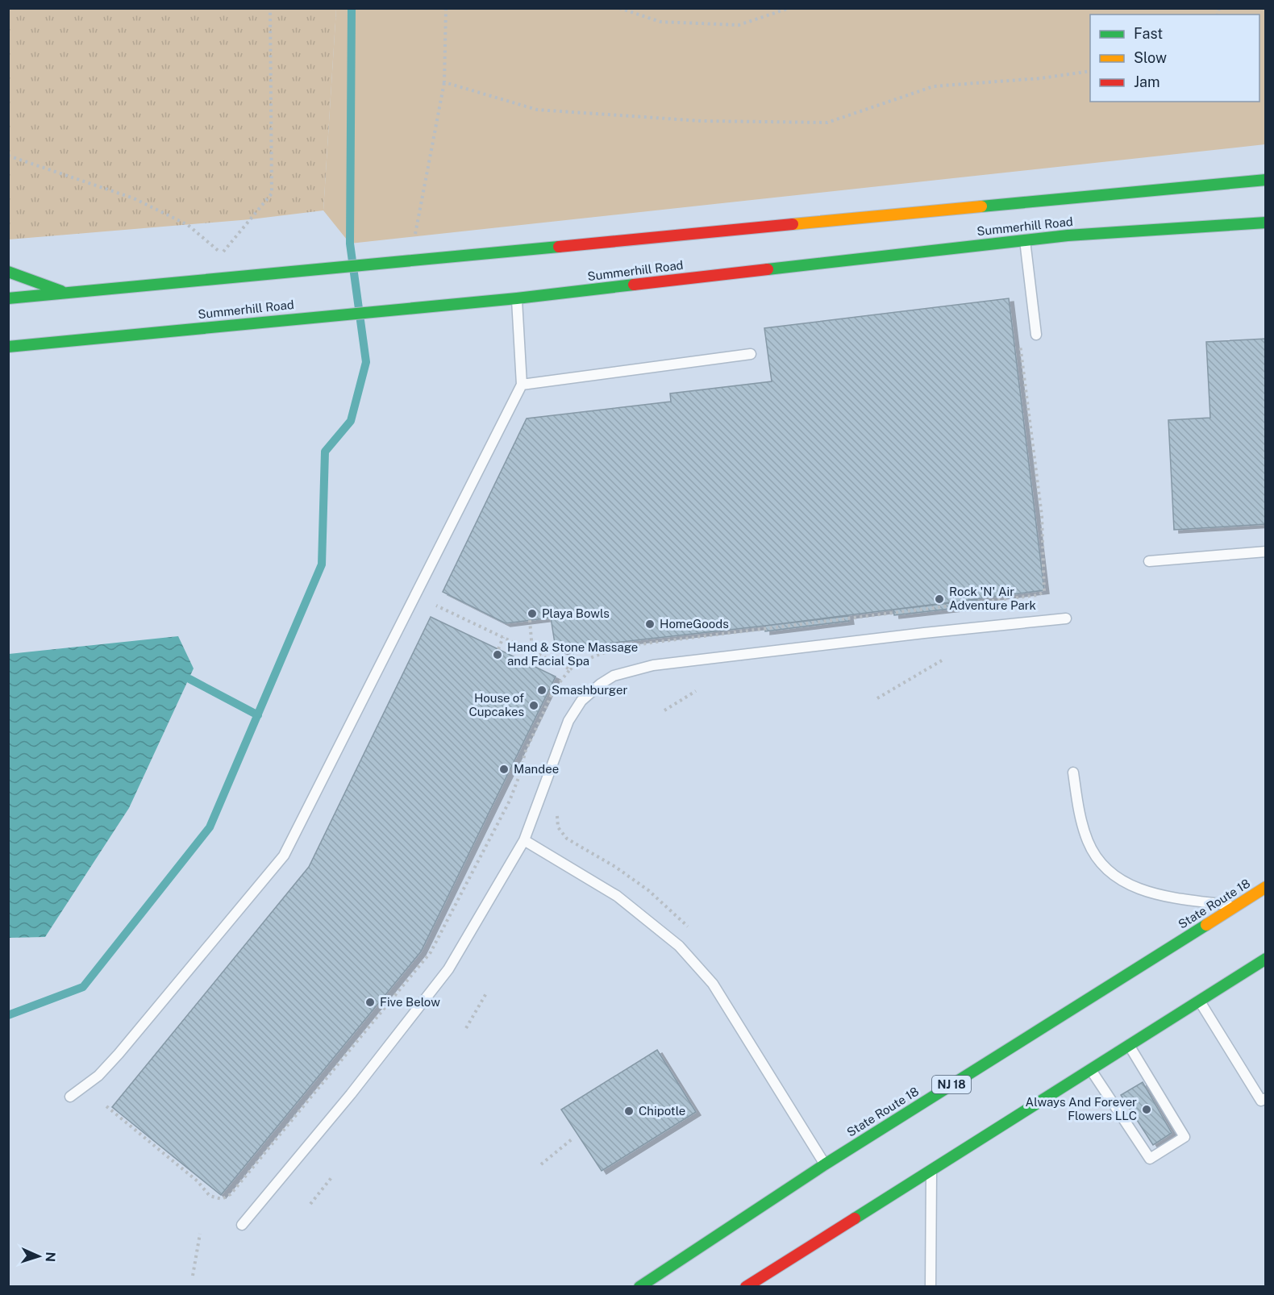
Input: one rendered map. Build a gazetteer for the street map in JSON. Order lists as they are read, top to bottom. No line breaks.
{"streets":{"main road":["Summerhill Road","State Route 18","NJ 18"]},"places":["Rock 'N' Air Adventure Park","Playa Bowls","HomeGoods","Hand & Stone Massage and Facial Spa","Smashburger","House of Cupcakes","Mandee","Five Below","Always And Forever Flowers LLC","Chipotle"],"legend":["Fast","Slow","Jam"],"north":"right"}
